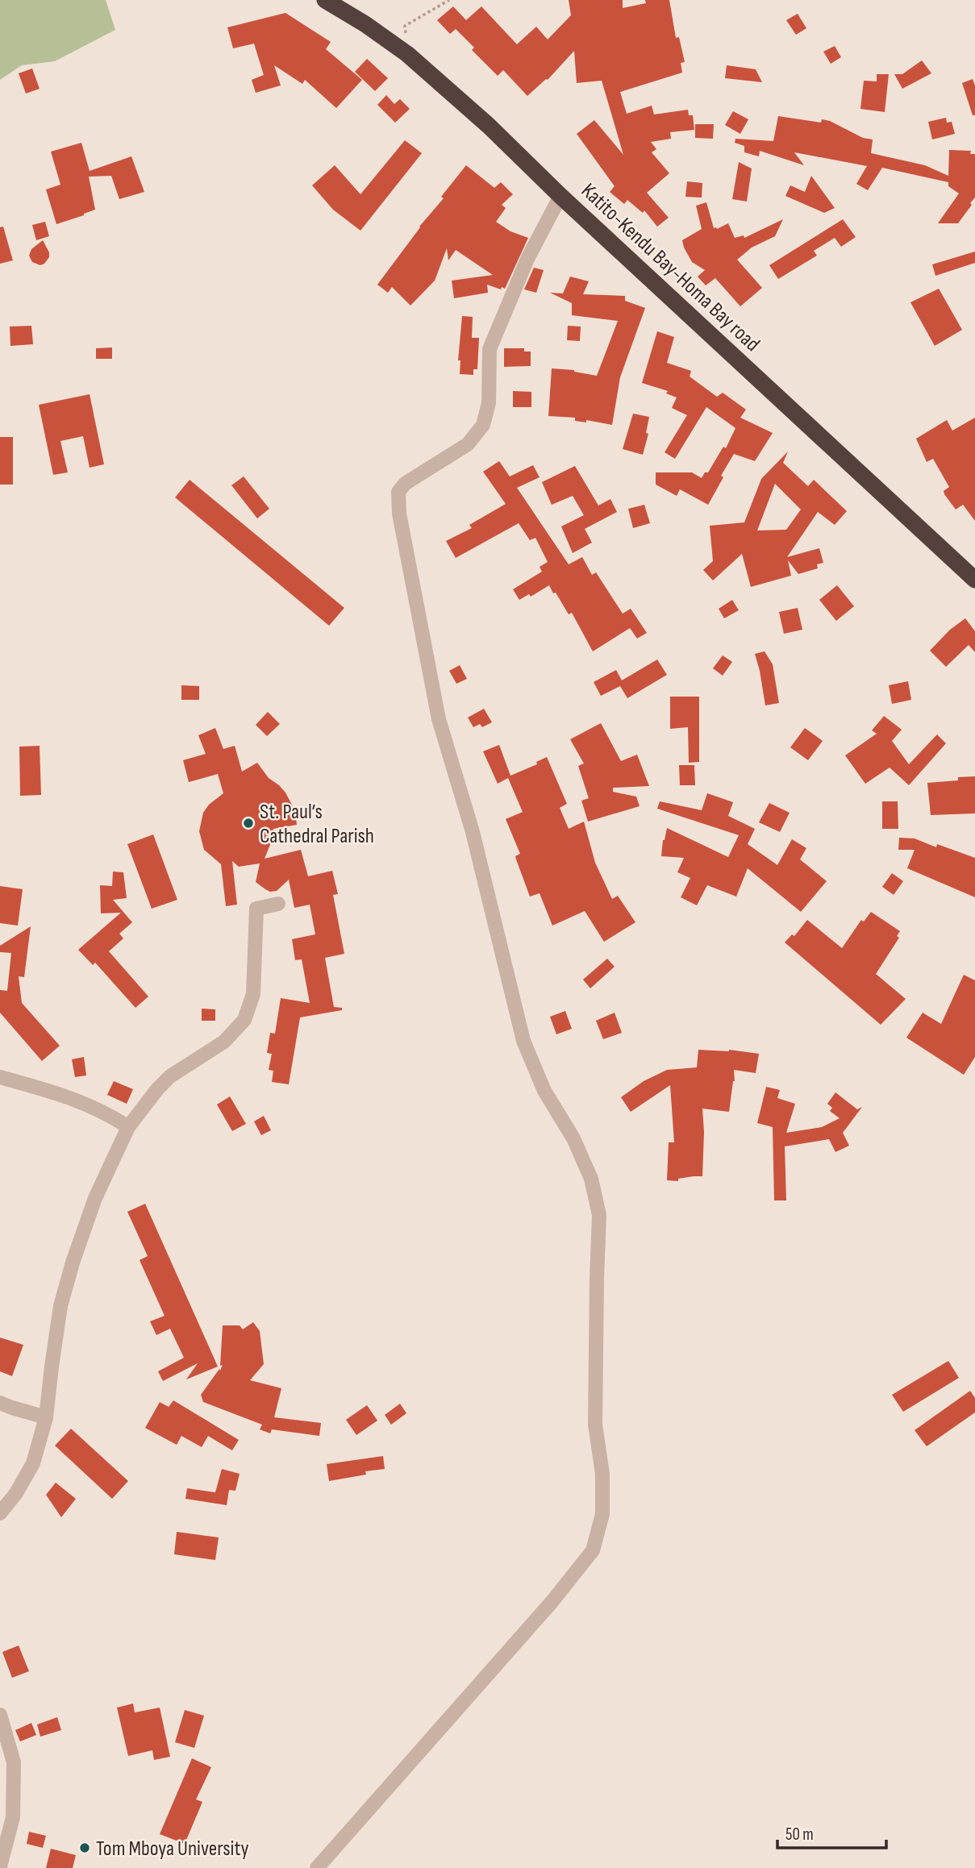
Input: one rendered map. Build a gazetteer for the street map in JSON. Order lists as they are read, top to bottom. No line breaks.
{"streets":{"highway":["Katito-Kendu Bay-Homa Bay road"]},"places":["St. Paul’s Cathedral Parish","Tom Mboya University"],"scale_bar":"50 m"}
